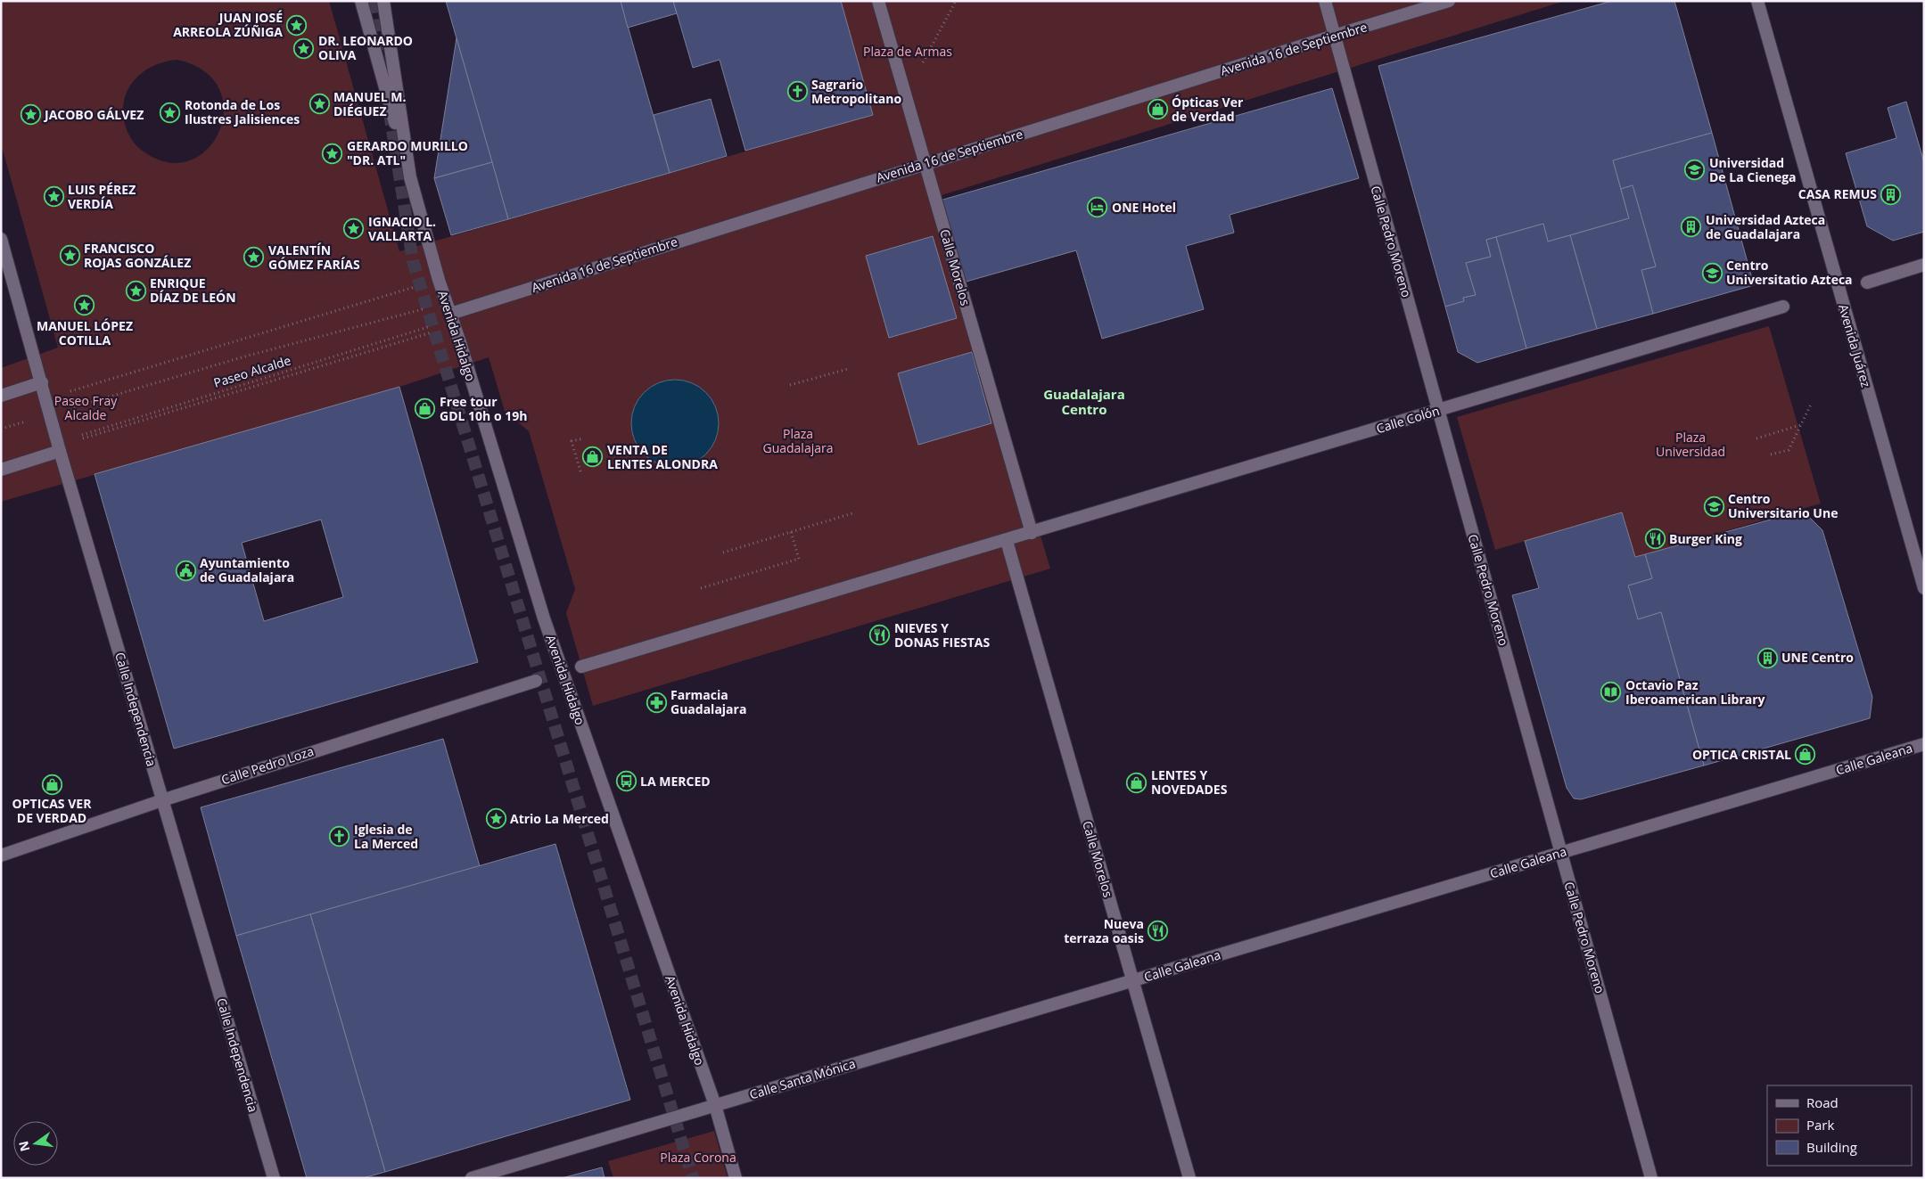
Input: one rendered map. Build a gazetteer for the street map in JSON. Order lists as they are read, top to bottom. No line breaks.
{"streets":{"street":["Avenida 16 de Septiembre","Calle Pedro Moreno","Calle Morelos","Avenida Hidalgo","Avenida Juárez","Calle Colón","Calle Independencia","Calle Galeana","Calle Pedro Loza","Calle Santa Mónica"],"path":["Paseo Alcalde"]},"crossings":[["Avenida 16 de Septiembre","Calle Pedro Moreno"],["Avenida 16 de Septiembre","Calle Morelos"],["Avenida 16 de Septiembre","Avenida Hidalgo"],["Avenida 16 de Septiembre","Paseo Alcalde"],["Calle Pedro Moreno","Calle Colón"],["Calle Pedro Moreno","Calle Galeana"],["Calle Morelos","Calle Colón"],["Calle Morelos","Calle Galeana"],["Calle Morelos","Calle Santa Mónica"],["Avenida Hidalgo","Paseo Alcalde"],["Avenida Hidalgo","Calle Santa Mónica"],["Paseo Alcalde","Calle Independencia"],["Calle Independencia","Calle Pedro Loza"],["Calle Galeana","Calle Santa Mónica"]],"districts":["Guadalajara Centro"],"parks":["Plaza de Armas","Paseo Fray Alcalde","Plaza Guadalajara","Plaza Universidad","Plaza Corona"],"places":{"place":["JUAN JOSÉ ARREOLA ZÚÑIGA","DR. LEONARDO OLIVA","MANUEL M. DIÉGUEZ","Rotonda de Los Ilustres Jalisiences","JACOBO GÁLVEZ","GERARDO MURILLO \"DR. ATL\"","LUIS PÉREZ VERDÍA","IGNACIO L. VALLARTA","FRANCISCO ROJAS GONZÁLEZ","VALENTÍN GÓMEZ FARÍAS","ENRIQUE DÍAZ DE LEÓN","MANUEL LÓPEZ COTILLA","Atrio La Merced"],"church":["Sagrario Metropolitano","Iglesia de La Merced"],"shop":["Ópticas Ver de Verdad","Free tour GDL 10h o 19h","VENTA DE LENTES ALONDRA","OPTICA CRISTAL","LENTES Y NOVEDADES","OPTICAS VER DE VERDAD"],"school or university":["Universidad De La Cienega","Centro Universitatio Azteca","Centro Universitario Une"],"building":["CASA REMUS","Universidad Azteca de Guadalajara","UNE Centro"],"hotel":["ONE Hotel"],"restaurant":["Burger King","NIEVES Y DONAS FIESTAS","Nueva terraza oasis"],"public building":["Ayuntamiento de Guadalajara"],"library":["Octavio Paz Iberoamerican Library"],"pharmacy":["Farmacia Guadalajara"],"bus stop":["LA MERCED"]},"legend":["Road","Park","Building"],"north":"left"}
